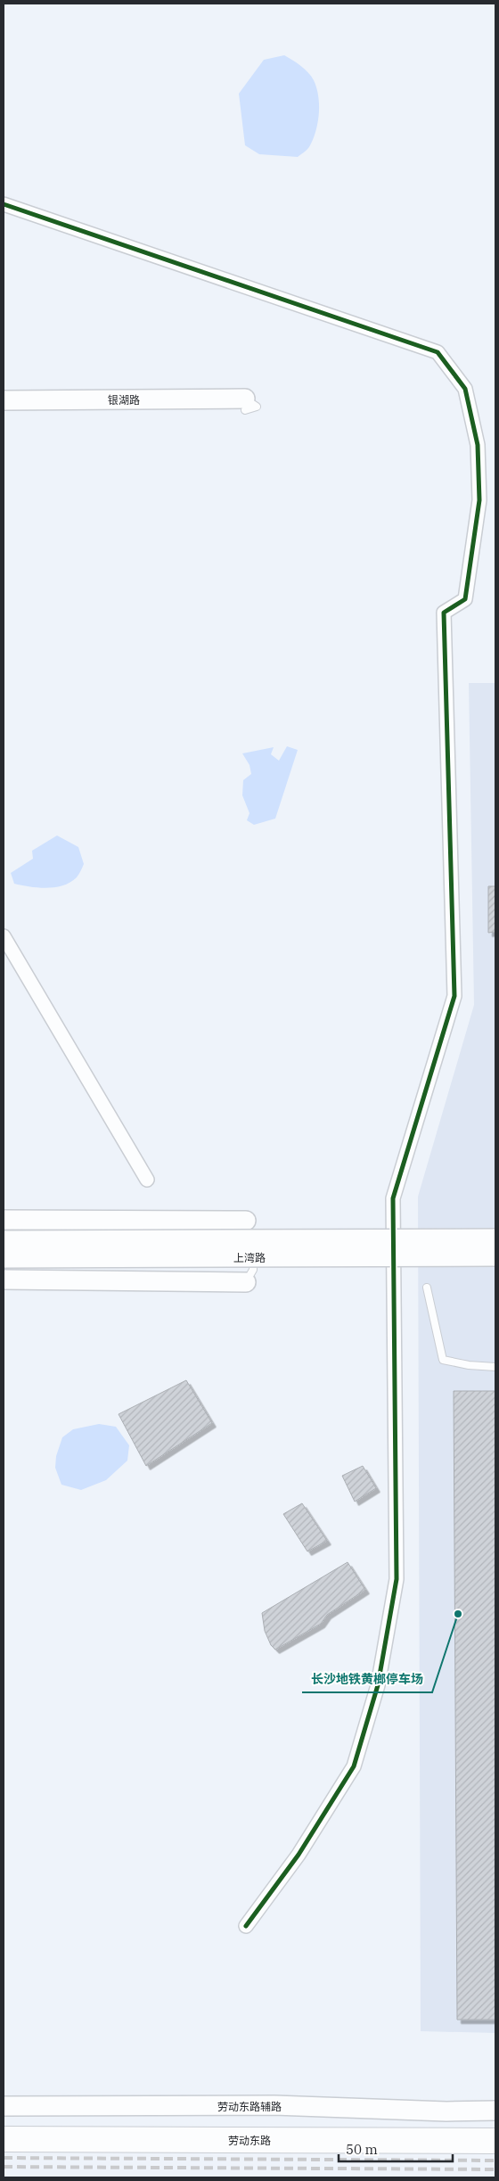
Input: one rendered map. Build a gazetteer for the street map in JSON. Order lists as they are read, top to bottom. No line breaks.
{"streets":{"highway":["劳动东路"],"main road":["银湖路","上湾路","劳动东路辅路"]},"places":["长沙地铁黄榔停车场"],"scale_bar":"50 m"}
